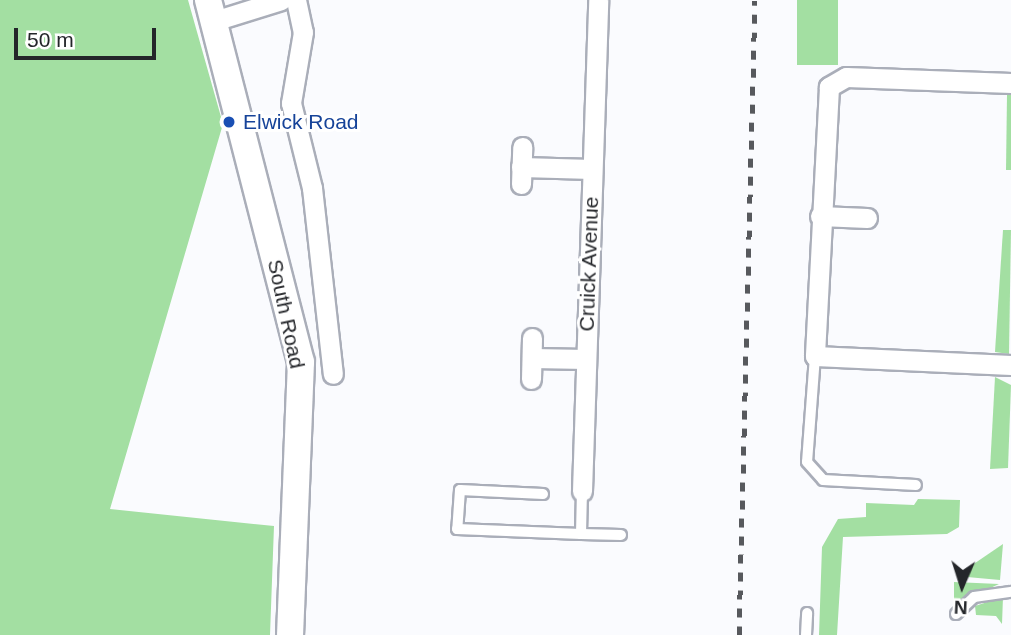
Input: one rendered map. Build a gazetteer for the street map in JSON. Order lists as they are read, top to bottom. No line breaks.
{"streets":{"main road":["South Road"],"street":["Cruick Avenue"]},"places":["Elwick Road"],"scale_bar":"50 m","north":"bottom"}
